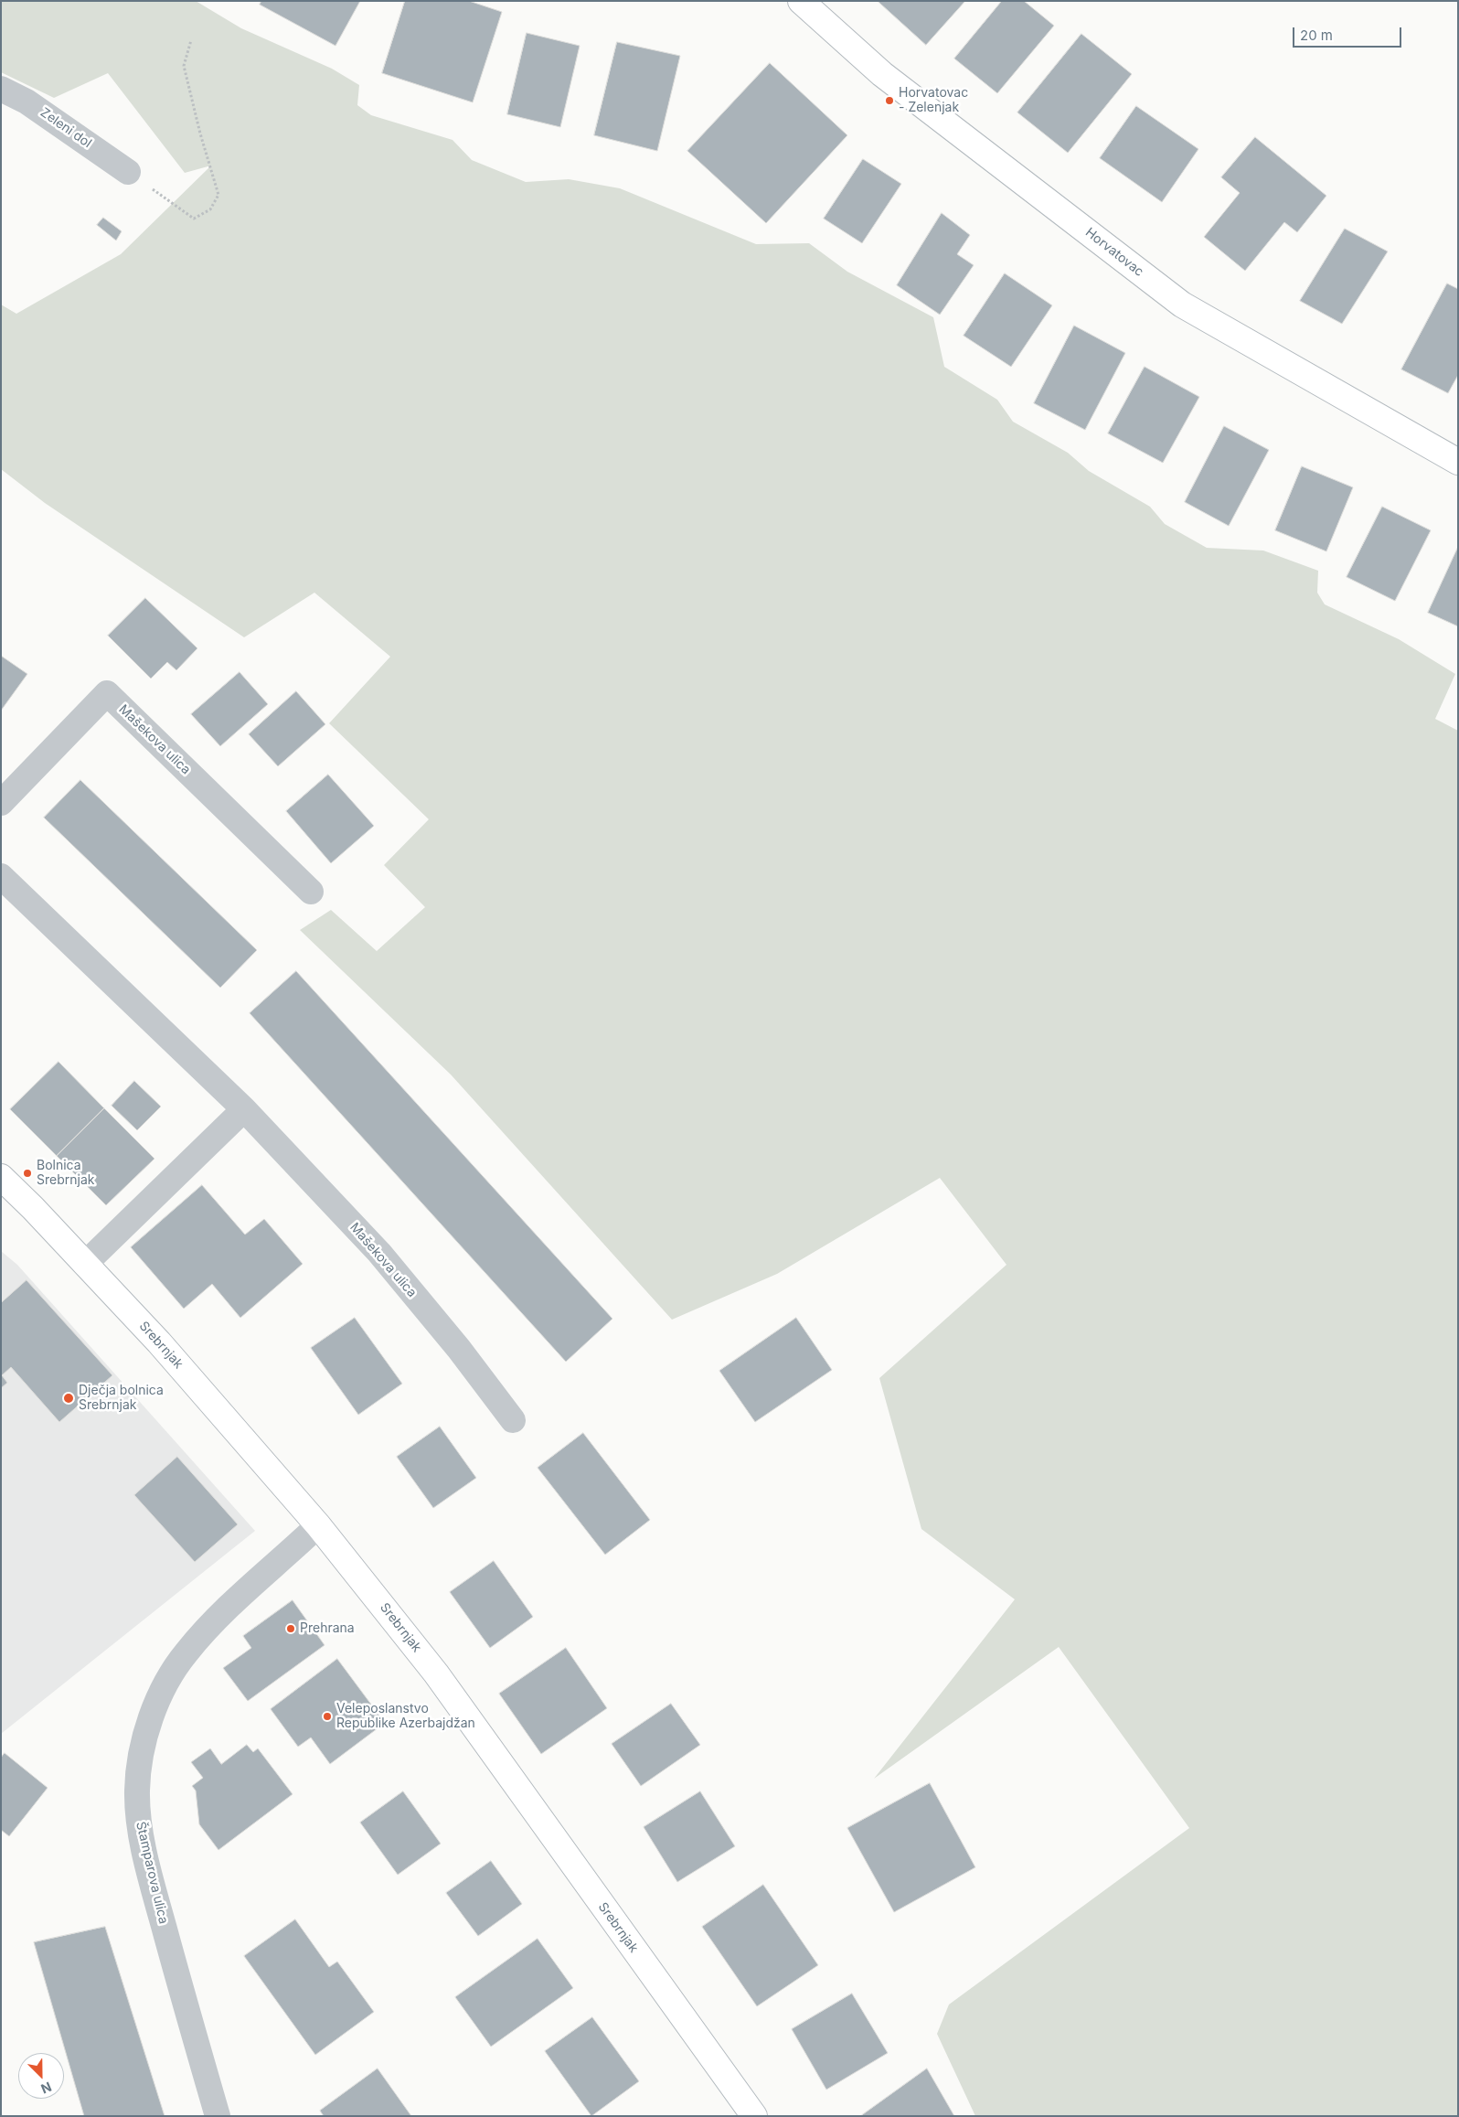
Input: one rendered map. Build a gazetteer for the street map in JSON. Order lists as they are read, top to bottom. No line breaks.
{"streets":{"main road":["Horvatovac","Srebrnjak"],"street":["Zeleni dol","Mašekova ulica","Štamparova ulica"]},"crossings":[["Srebrnjak","Štamparova ulica"]],"places":["Horvatovac - Zelenjak","Bolnica Srebrnjak","Dječja bolnica Srebrnjak","Prehrana","Veleposlanstvo Republike Azerbajdžan"],"scale_bar":"20 m","north":"bottom right"}
